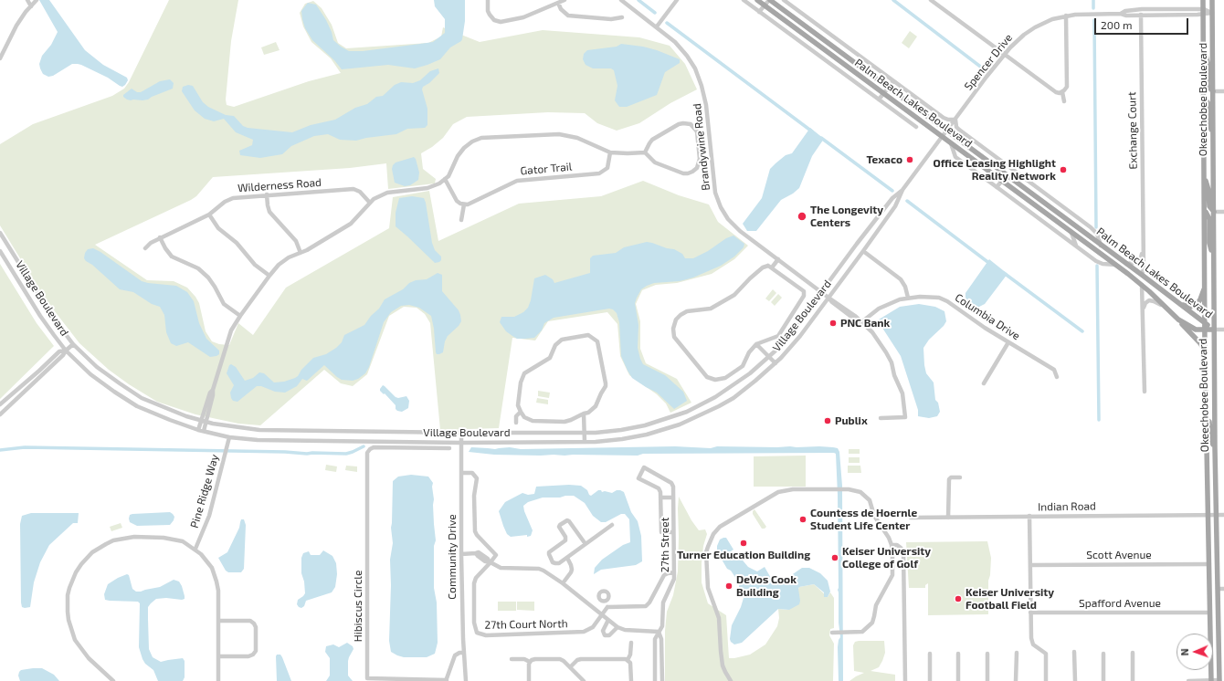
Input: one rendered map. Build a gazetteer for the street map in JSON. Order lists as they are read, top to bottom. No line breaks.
{"streets":{"main road":["Okeechobee Boulevard","Palm Beach Lakes Boulevard"],"street":["Spencer Drive","Exchange Court","Brandywine Road","Gator Trail","Wilderness Road","Village Boulevard","Columbia Drive","Pine Ridge Way","Indian Road","27th Street","Scott Avenue","Community Drive","Spafford Avenue","Hibiscus Circle","27th Court North"]},"crossings":[["Spencer Drive","Okeechobee Boulevard"],["Spencer Drive","Palm Beach Lakes Boulevard"],["Spencer Drive","Exchange Court"],["Spencer Drive","Village Boulevard"],["Okeechobee Boulevard","Palm Beach Lakes Boulevard"],["Okeechobee Boulevard","Indian Road"],["Okeechobee Boulevard","Scott Avenue"],["Okeechobee Boulevard","Spafford Avenue"],["Palm Beach Lakes Boulevard","Exchange Court"],["Palm Beach Lakes Boulevard","Village Boulevard"],["Brandywine Road","Village Boulevard"],["Brandywine Road","Columbia Drive"],["Village Boulevard","Pine Ridge Way"],["Village Boulevard","Community Drive"]],"places":["Texaco","Office Leasing Highlight Reality Network","The Longevity Centers","PNC Bank","Publix","Countess de Hoernle Student Life Center","Turner Education Building","Keiser University College of Golf","DeVos Cook Building","Keiser University Football Field"],"scale_bar":"200 m","north":"left"}
